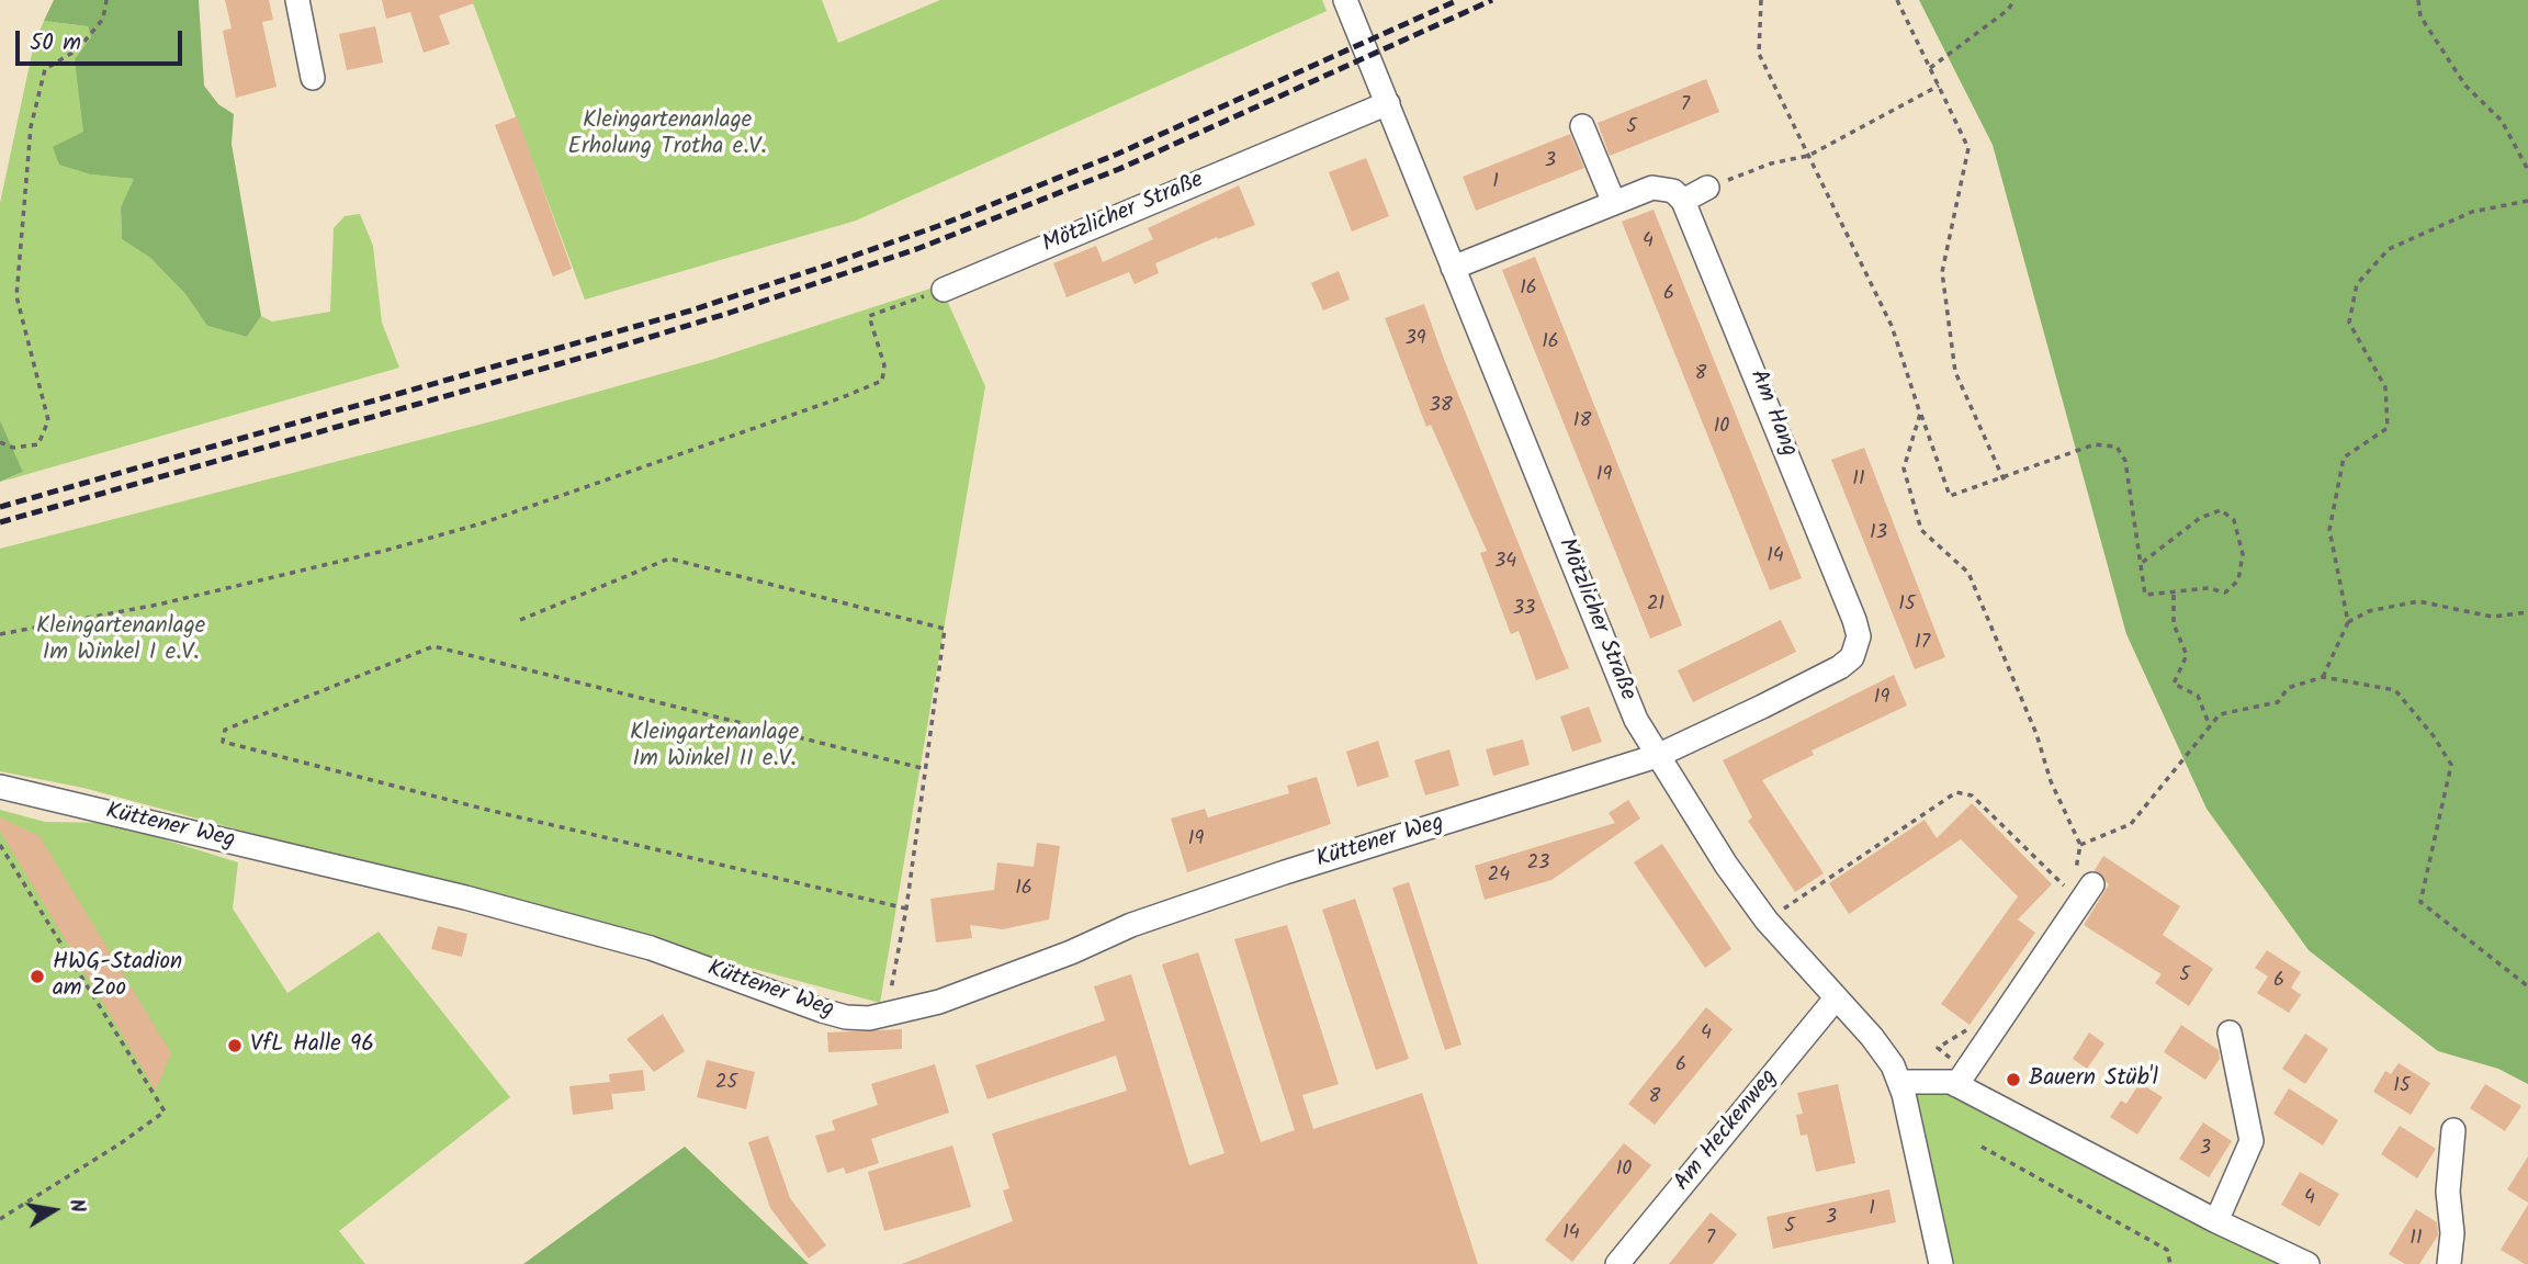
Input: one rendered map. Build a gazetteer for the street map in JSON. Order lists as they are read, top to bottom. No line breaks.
{"streets":{"street":["Mötzlicher Straße","Am Hang","Küttener Weg","Am Heckenweg"]},"crossings":[["Mötzlicher Straße","Am Hang"],["Mötzlicher Straße","Küttener Weg"],["Mötzlicher Straße","Am Heckenweg"],["Am Hang","Küttener Weg"]],"parks":["Kleingartenanlage Erholung Trotha e.V.","Kleingartenanlage Im Winkel I e.V.","Kleingartenanlage Im Winkel II e.V."],"places":["HWG-Stadion am Zoo","VfL Halle 96","Bauern Stüb'l"],"house_numbers":["7","5","3","1","4","16","6","39","16","8","38","18","10","19","11","13","14","34","21","15","33","17","19","19","23","24","16","5","6","4","6","25","15","8","3","10","4","1","3","5","14","7","11"],"scale_bar":"50 m","north":"right"}
